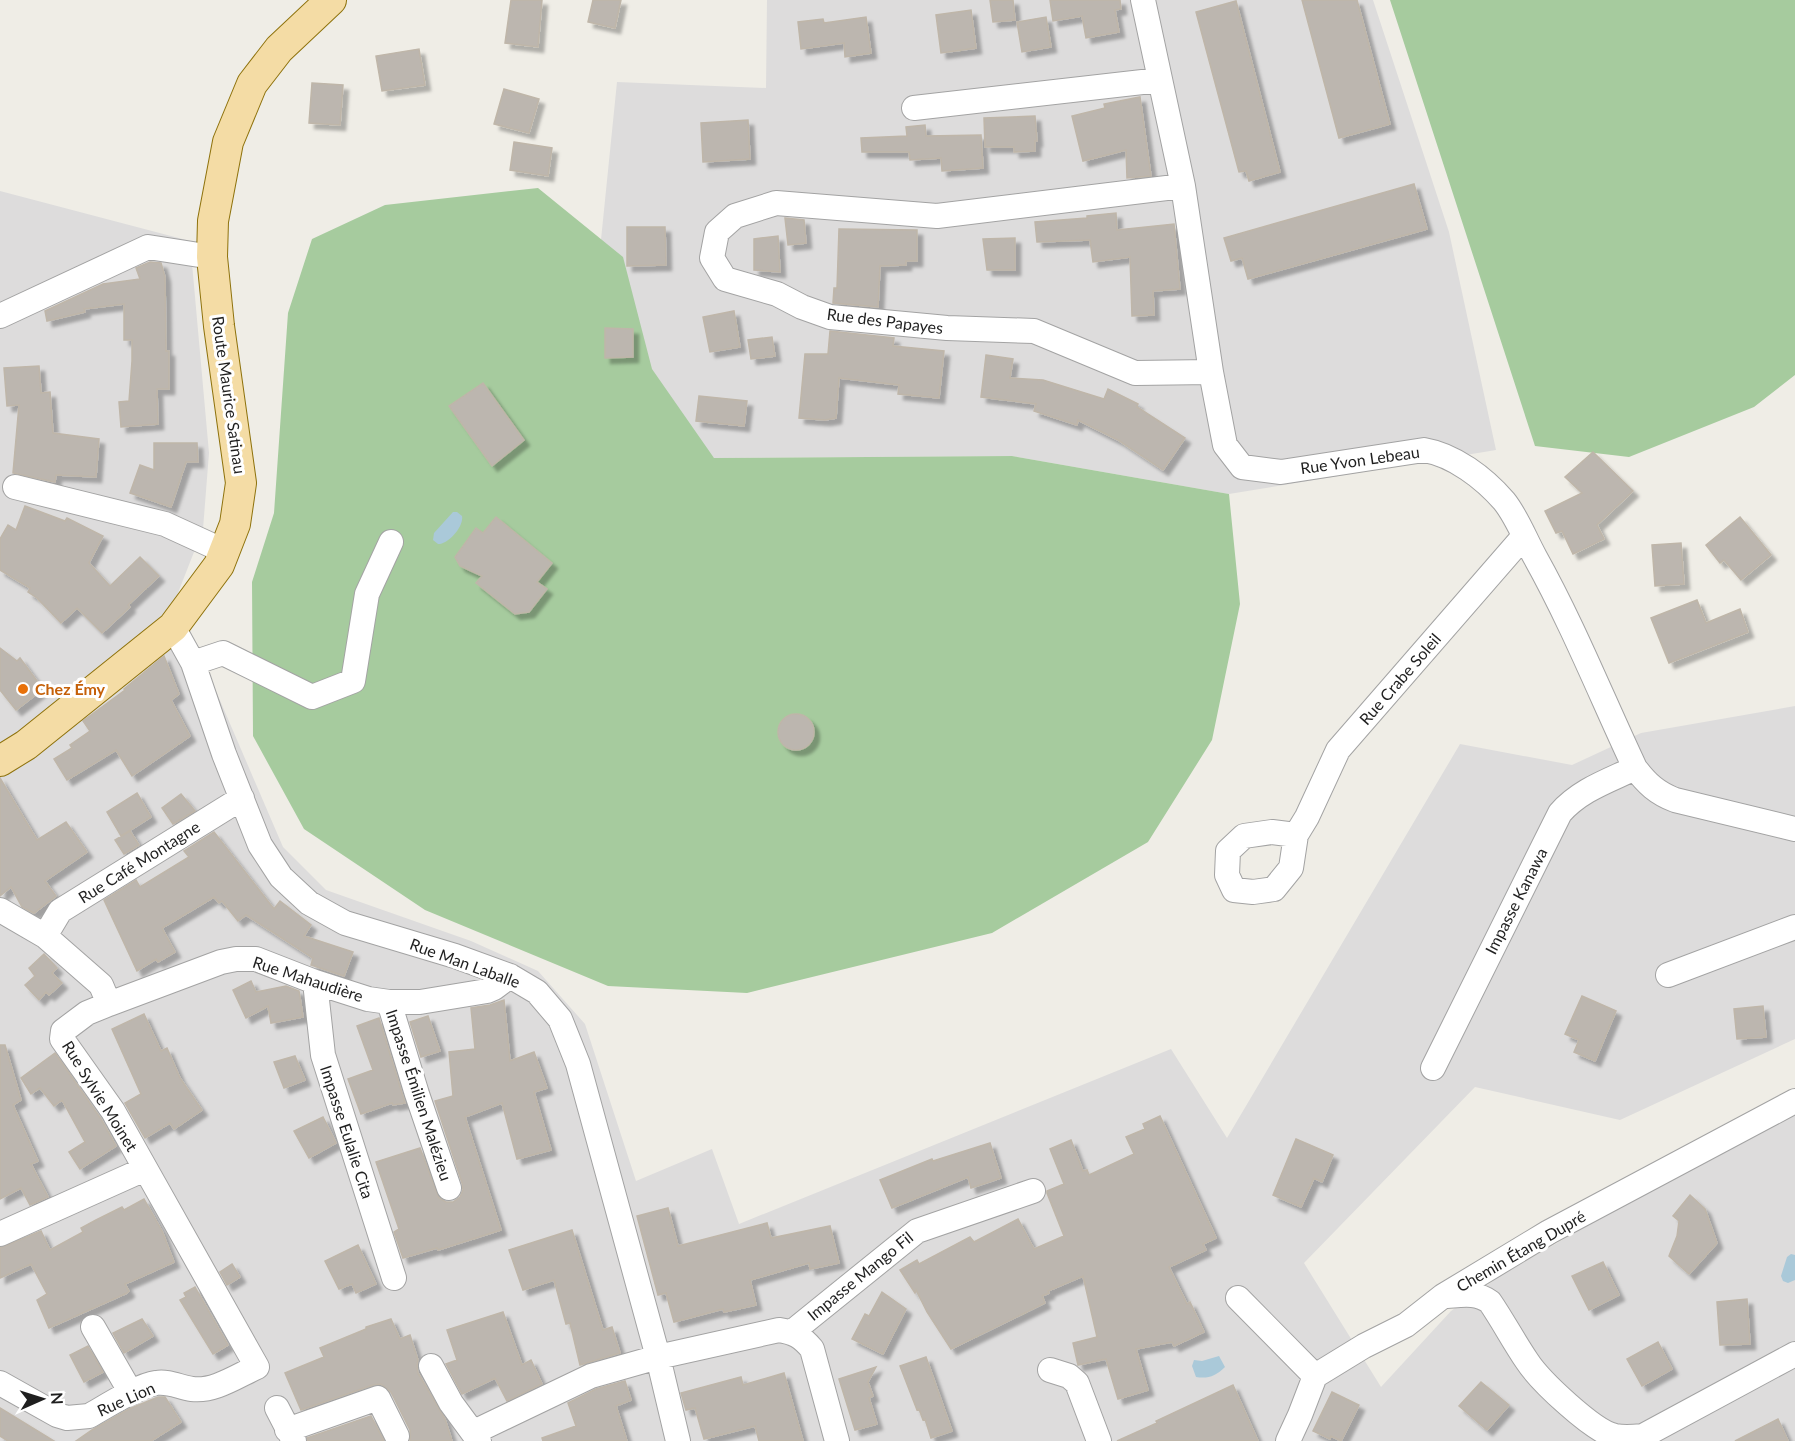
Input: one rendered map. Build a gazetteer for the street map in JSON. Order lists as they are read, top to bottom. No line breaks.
{"streets":{"main road":["Route Maurice Satinau"],"street":["Rue des Papayes","Rue Yvon Lebeau","Rue Crabe Soleil","Rue Café Montagne","Impasse Kanawa","Rue Man Laballe","Rue Mahaudière","Impasse Émilien Malézieu","Rue Sylvie Moinet","Impasse Eulalie Cita","Chemin Étang Dupré","Impasse Mango Fil","Rue Lion"]},"crossings":[["Rue des Papayes","Rue Yvon Lebeau"],["Route Maurice Satinau","Rue Man Laballe"],["Rue Yvon Lebeau","Rue Crabe Soleil"],["Rue Yvon Lebeau","Impasse Kanawa"],["Rue Café Montagne","Rue Man Laballe"],["Rue Man Laballe","Rue Mahaudière"],["Rue Mahaudière","Impasse Émilien Malézieu"],["Rue Mahaudière","Rue Sylvie Moinet"],["Rue Mahaudière","Impasse Eulalie Cita"],["Rue Sylvie Moinet","Rue Lion"]],"places":["Chez Émy"],"north":"right"}
